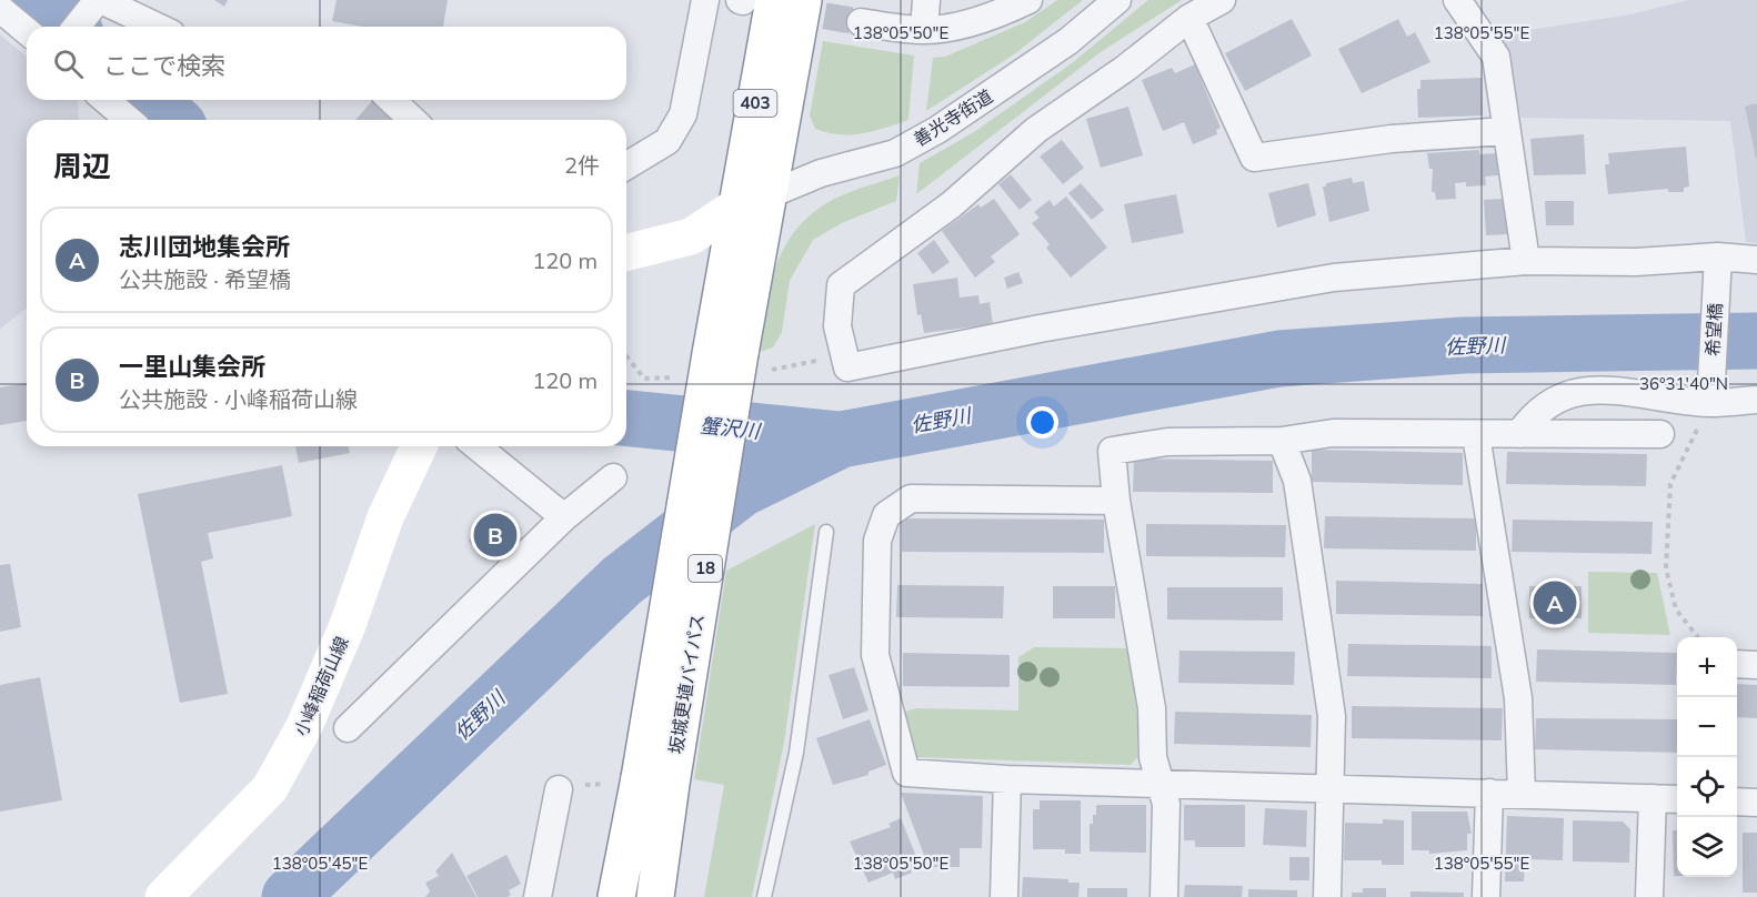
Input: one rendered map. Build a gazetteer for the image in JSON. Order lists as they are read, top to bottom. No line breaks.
{"streets":{"main road":["403","18","坂城更埴バイパス","小峰稲荷山線"],"street":["善光寺街道","希望橋"]},"crossings":[["403","善光寺街道"],["403","坂城更埴バイパス"],["善光寺街道","坂城更埴バイパス"]],"water":["佐野川","蟹沢川"],"page":{"search":"ここで検索","heading":["周辺","2件"],"list":[{"mark":"A","name":"志川団地集会所","note":"公共施設 · 希望橋","value":"120 m"},{"mark":"B","name":"一里山集会所","note":"公共施設 · 小峰稲荷山線","value":"120 m"}],"pins":["B","A"],"map_buttons":["+","−"]},"coordinates":["138°05'50\"E","138°05'55\"E","36°31'40\"N","138°05'45\"E"]}
